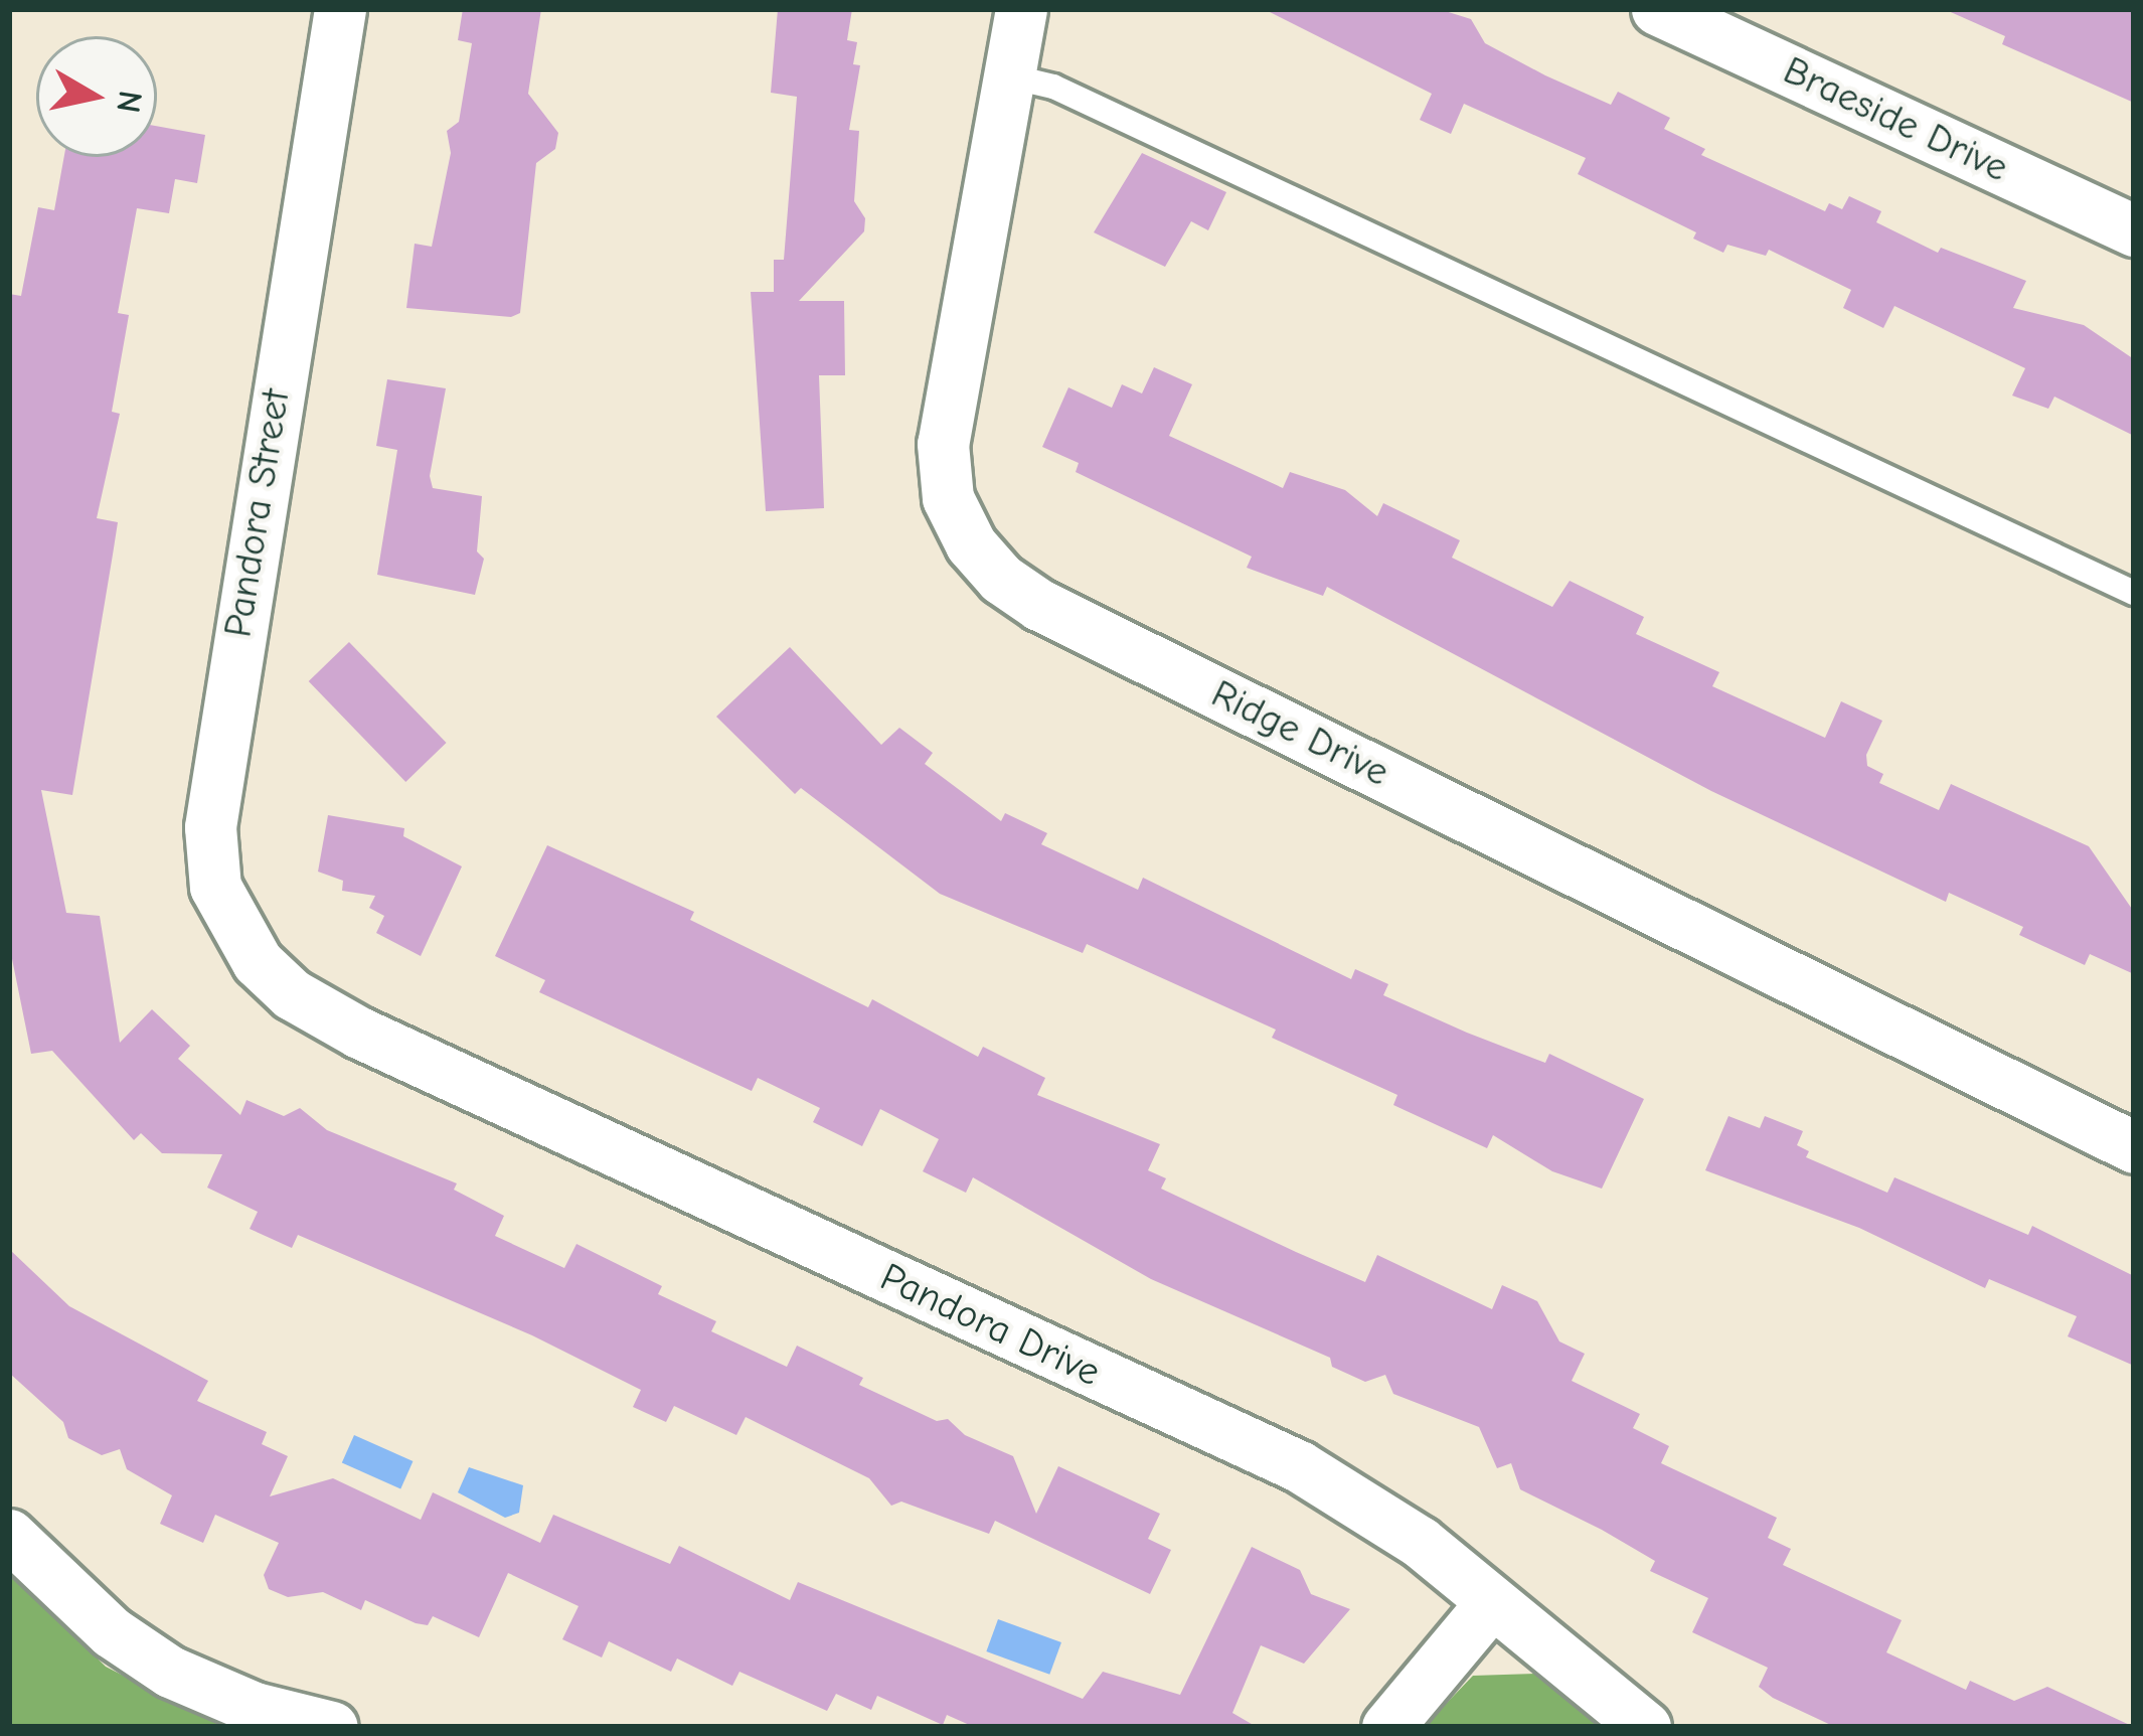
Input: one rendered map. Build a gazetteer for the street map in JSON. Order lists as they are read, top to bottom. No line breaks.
{"streets":{"street":["Braeside Drive","Pandora Street","Ridge Drive","Pandora Drive"]},"crossings":[["Pandora Street","Pandora Drive"]],"north":"right"}
